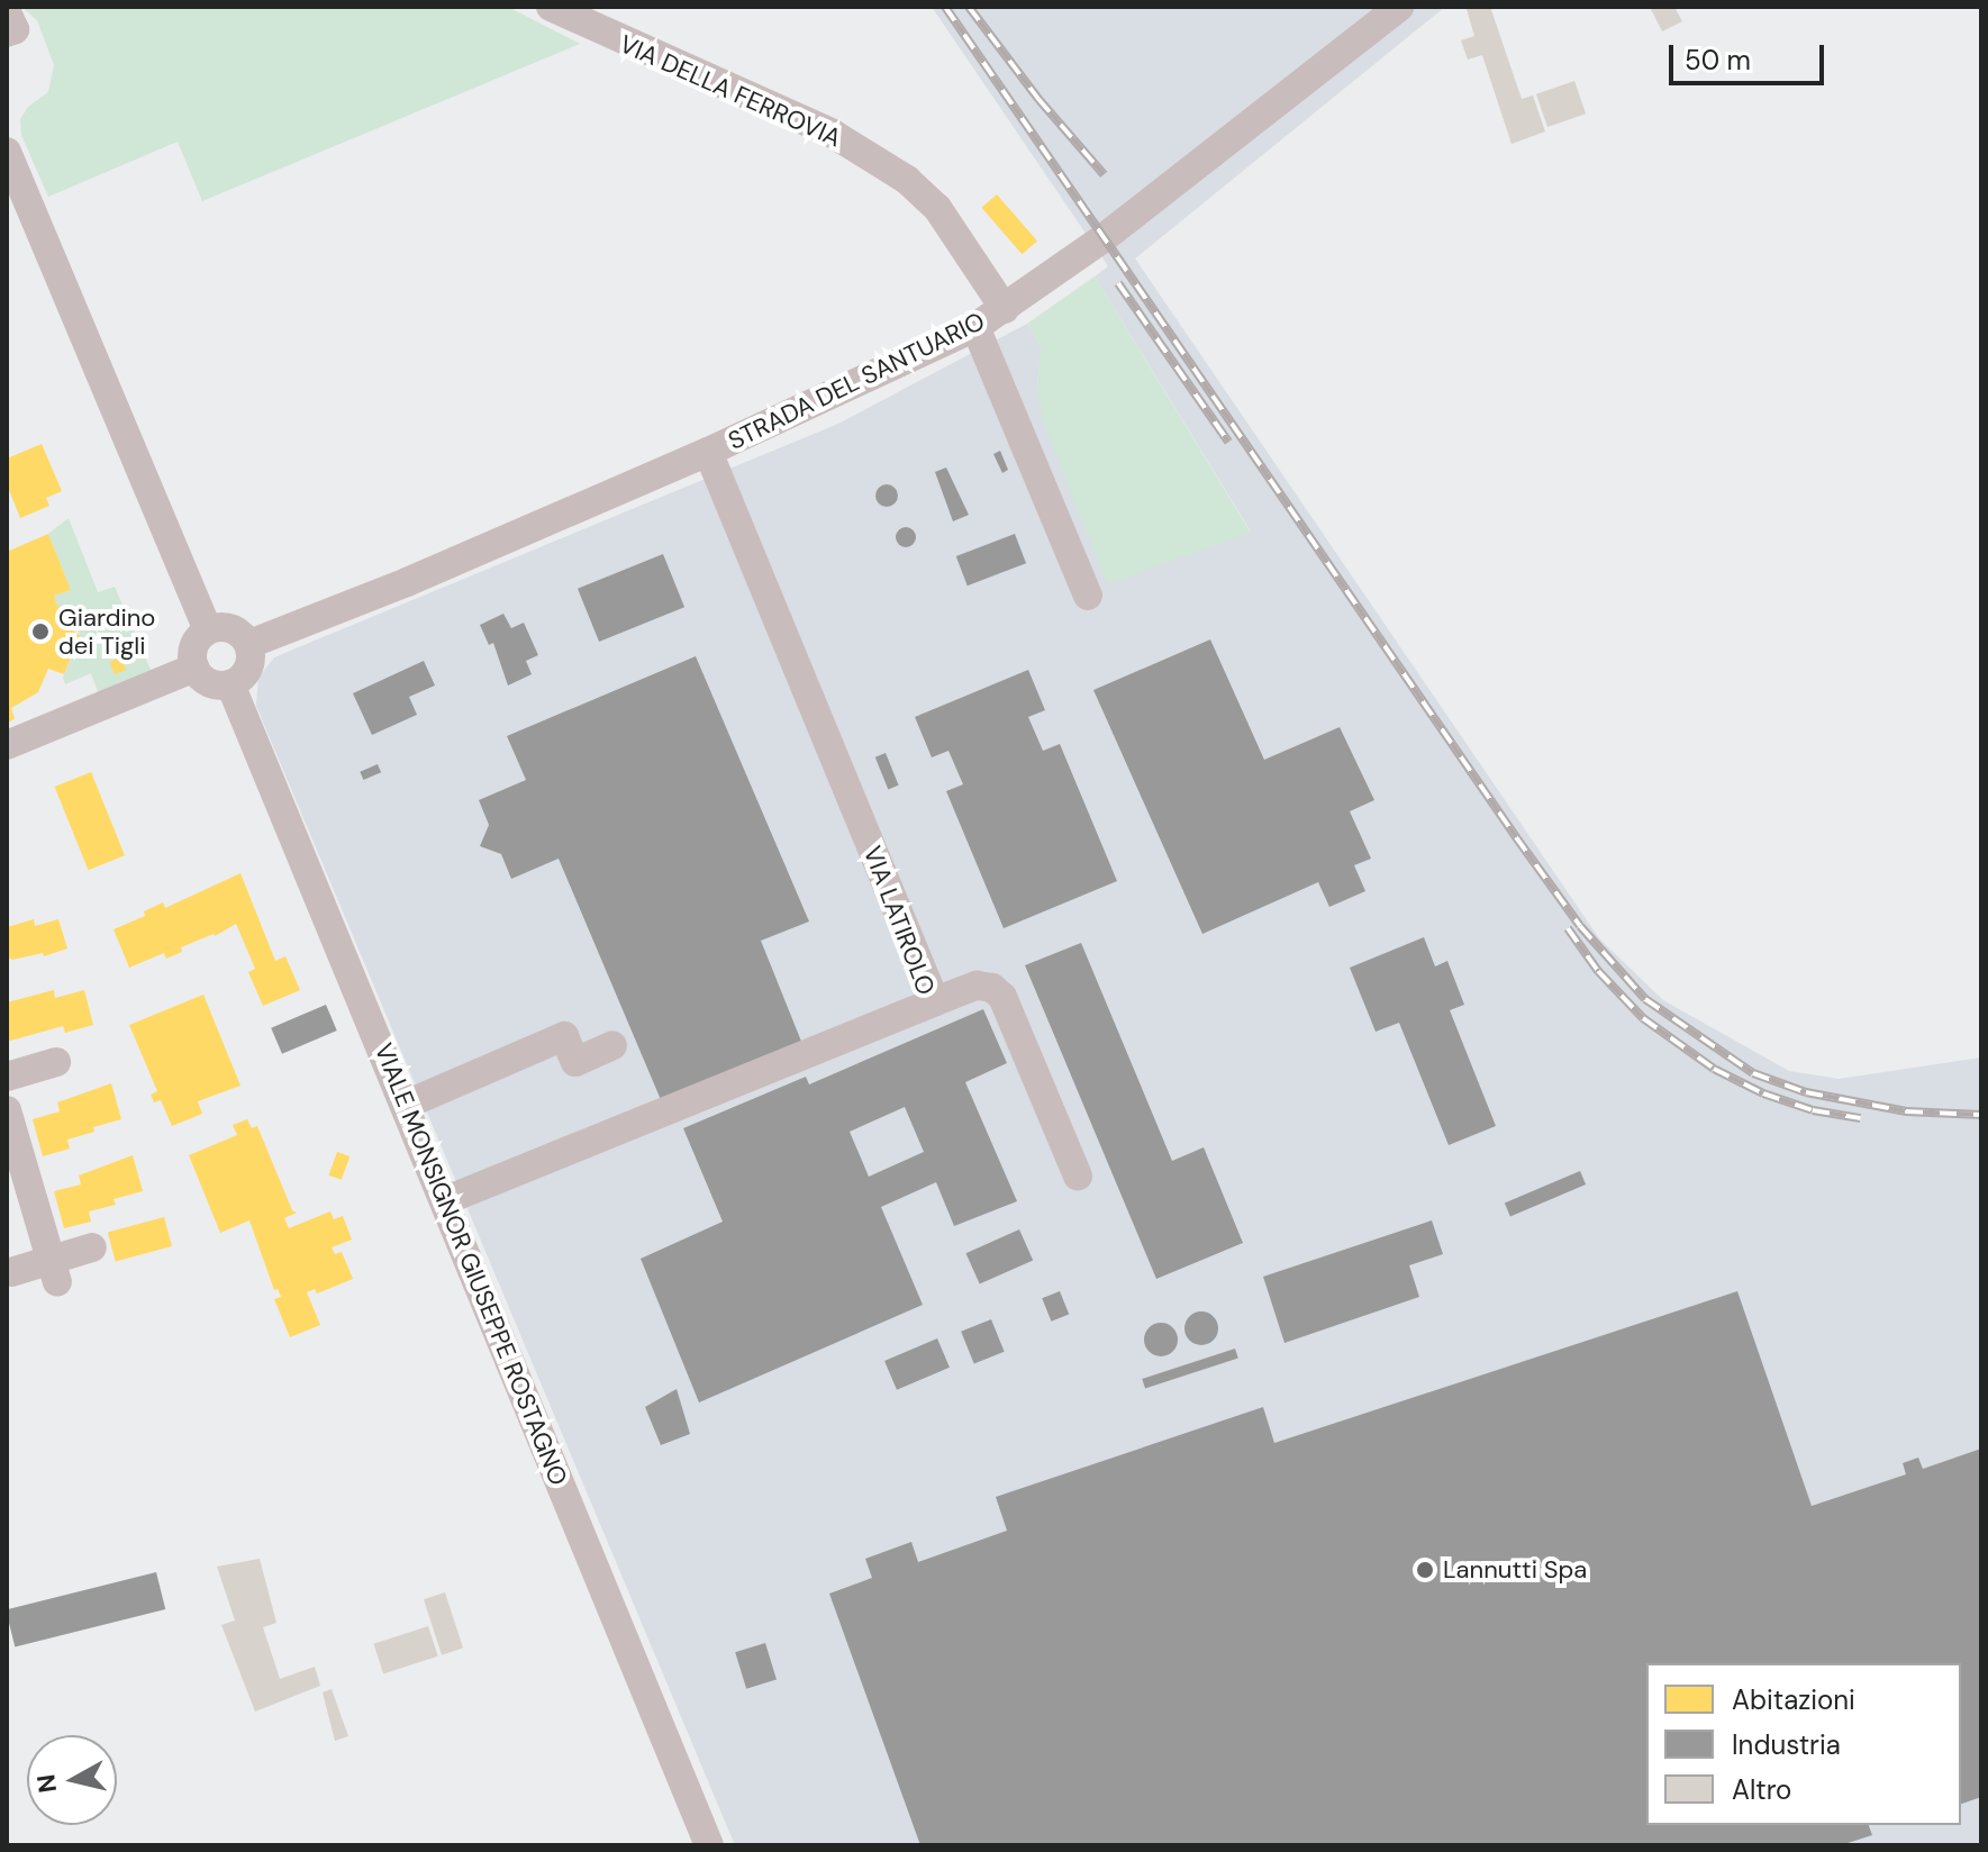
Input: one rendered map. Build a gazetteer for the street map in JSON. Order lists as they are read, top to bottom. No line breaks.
{"streets":{"street":["VIA DELLA FERROVIA","STRADA DEL SANTUARIO","VIA LATIROLO","VIALE MONSIGNOR GIUSEPPE ROSTAGNO"]},"crossings":[["VIA DELLA FERROVIA","STRADA DEL SANTUARIO"],["STRADA DEL SANTUARIO","VIA LATIROLO"],["STRADA DEL SANTUARIO","VIALE MONSIGNOR GIUSEPPE ROSTAGNO"],["VIA LATIROLO","VIALE MONSIGNOR GIUSEPPE ROSTAGNO"]],"places":["Giardino dei Tigli","Lannutti Spa"],"legend":["Abitazioni","Industria","Altro"],"scale_bar":"50 m","north":"left"}
